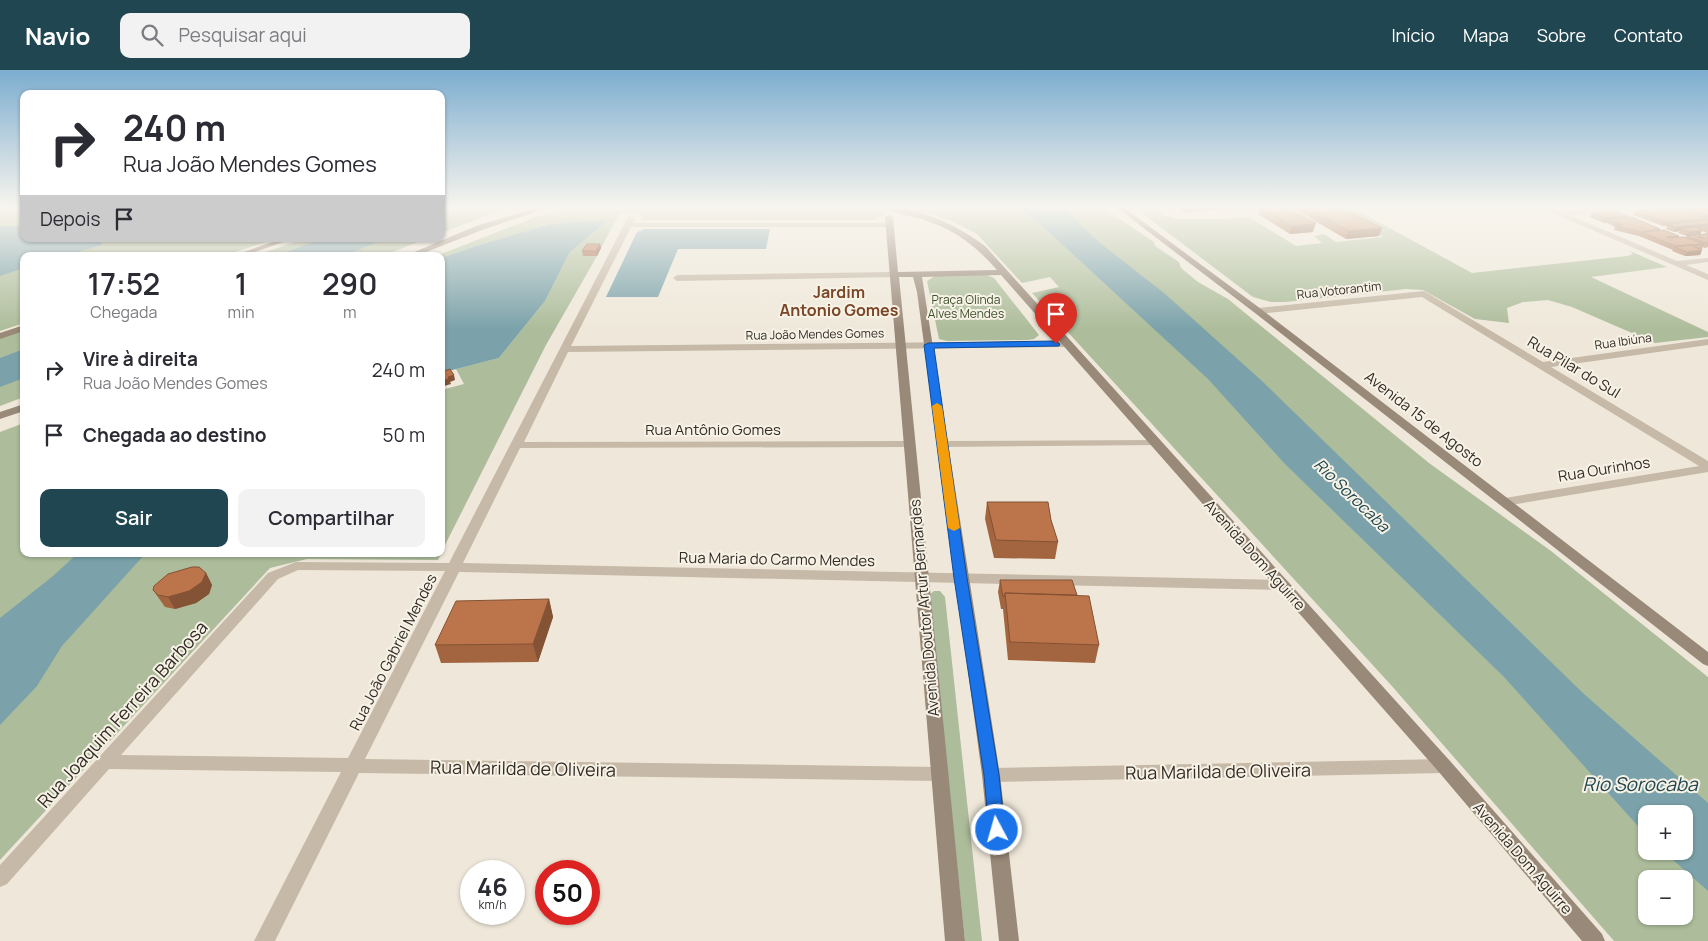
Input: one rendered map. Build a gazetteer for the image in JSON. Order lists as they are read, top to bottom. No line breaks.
{"streets":{"main road":["Avenida 15 de Agosto","Avenida Dom Aguirre","Avenida Doutor Artur Bernardes"],"street":["Rua Votorantim","Rua João Mendes Gomes","Rua Ibiúna","Rua Pilar do Sul","Rua Antônio Gomes","Rua Ourinhos","Rua Maria do Carmo Mendes","Rua João Gabriel Mendes","Rua Joaquim Ferreira Barbosa","Rua Marilda de Oliveira"]},"crossings":[["Rua Votorantim","Rua Pilar do Sul"],["Rua Votorantim","Avenida 15 de Agosto"],["Rua João Mendes Gomes","Avenida Dom Aguirre"],["Rua João Mendes Gomes","Avenida Doutor Artur Bernardes"],["Rua João Mendes Gomes","Rua João Gabriel Mendes"],["Rua Ibiúna","Rua Pilar do Sul"],["Rua Pilar do Sul","Rua Ourinhos"],["Avenida 15 de Agosto","Rua Ourinhos"],["Rua Antônio Gomes","Avenida Doutor Artur Bernardes"],["Rua Antônio Gomes","Rua João Gabriel Mendes"],["Avenida Dom Aguirre","Rua Maria do Carmo Mendes"],["Avenida Dom Aguirre","Rua Marilda de Oliveira"],["Rua Maria do Carmo Mendes","Avenida Doutor Artur Bernardes"],["Rua Maria do Carmo Mendes","Rua João Gabriel Mendes"],["Rua Maria do Carmo Mendes","Rua Joaquim Ferreira Barbosa"],["Avenida Doutor Artur Bernardes","Rua Marilda de Oliveira"],["Rua João Gabriel Mendes","Rua Marilda de Oliveira"],["Rua Joaquim Ferreira Barbosa","Rua Marilda de Oliveira"]],"districts":["Jardim Antonio Gomes"],"water":["Rio Sorocaba"],"parks":["Praça Olinda Alves Mendes"],"page":{"header":"Navio","search":"Pesquisar aqui","nav":["Início","Mapa","Sobre","Contato"],"turn":["240 m","Rua João Mendes Gomes"],"then":"Depois","eta":["17:52","Chegada","1","min","290","m"],"list":[{"name":"Vire à direita","note":"Rua João Mendes Gomes","value":"240 m"},{"name":"Chegada ao destino","value":"50 m"}],"buttons":["Sair","Compartilhar"],"map_buttons":["+","−"],"speed":"46 km/h","limit":"50"}}
